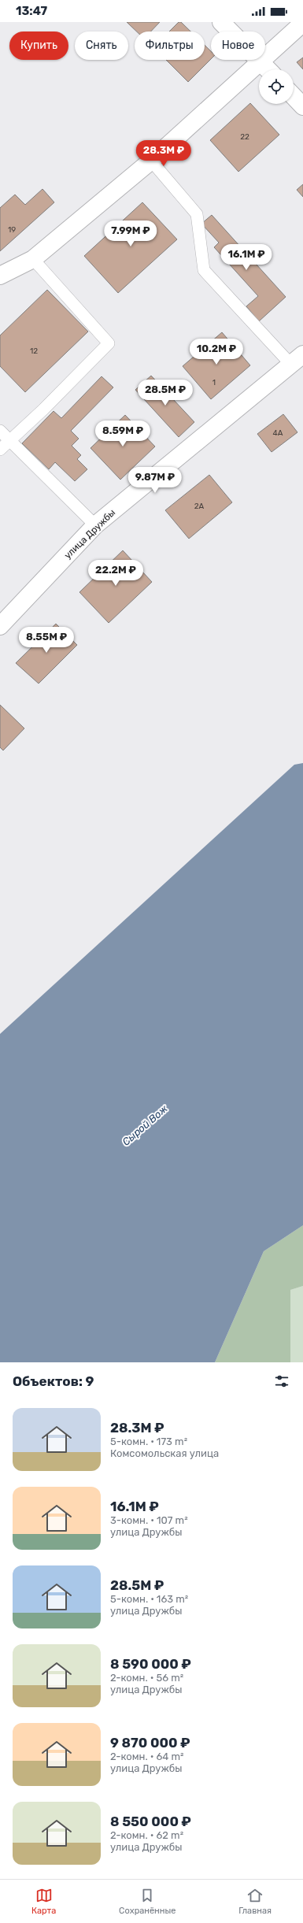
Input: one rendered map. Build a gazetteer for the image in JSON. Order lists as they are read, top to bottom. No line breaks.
{"streets":{"street":["улица Дружбы"]},"water":["Сырой Вож"],"house_numbers":["22","19","12","1","4А","2А"],"page":{"status":"13:47","chip":["Купить","Снять","Фильтры","Новое"],"price":["28.3M ₽","7.99M ₽","16.1M ₽","10.2M ₽","28.5M ₽","8.59M ₽","9.87M ₽","22.2M ₽","8.55M ₽"],"heading":"Объектов: 9","list":[{"name":"28.3M ₽","note":"5-комн. · 173 m² · Комсомольская улица"},{"name":"16.1M ₽","note":"3-комн. · 107 m² · улица Дружбы"},{"name":"28.5M ₽","note":"5-комн. · 163 m² · улица Дружбы"},{"name":"8 590 000 ₽","note":"2-комн. · 56 m² · улица Дружбы"},{"name":"9 870 000 ₽","note":"2-комн. · 64 m² · улица Дружбы"},{"name":"8 550 000 ₽","note":"2-комн. · 62 m² · улица Дружбы"}],"tabs":["Карта","Сохранённые","Главная"]}}
